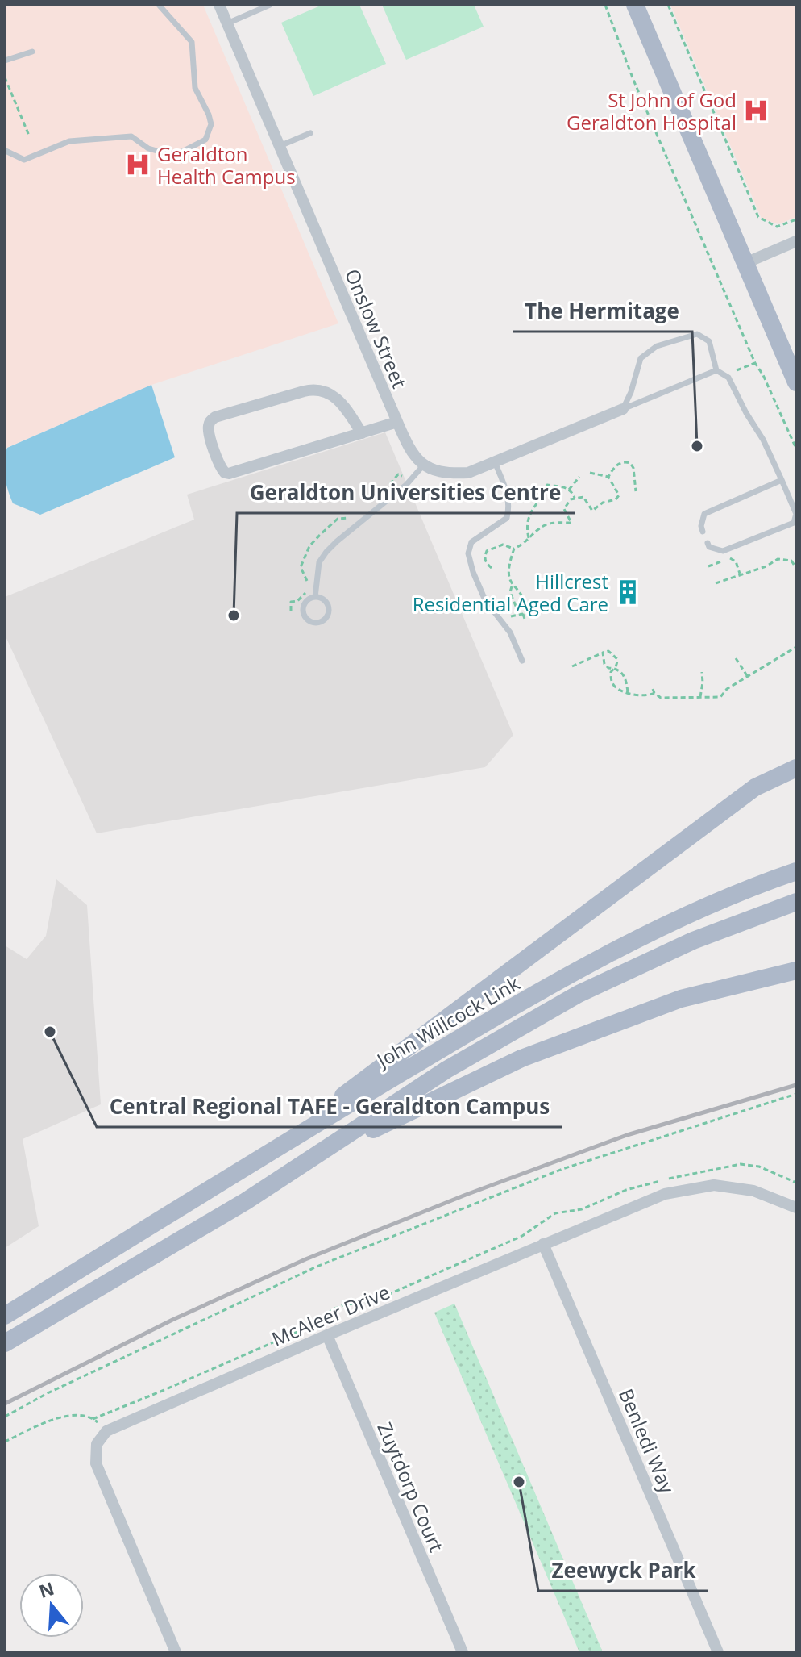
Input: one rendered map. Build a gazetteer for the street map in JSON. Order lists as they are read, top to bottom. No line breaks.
{"streets":{"main road":["John Willcock Link"],"street":["Onslow Street","McAleer Drive","Benledi Way","Zuytdorp Court"]},"crossings":[["McAleer Drive","Benledi Way"],["McAleer Drive","Zuytdorp Court"]],"places":{"hospital":["St John of God Geraldton Hospital","Geraldton Health Campus"],"other":["The Hermitage","Geraldton Universities Centre","Central Regional TAFE - Geraldton Campus","Zeewyck Park"],"building":["Hillcrest Residential Aged Care"]},"north":"top"}
